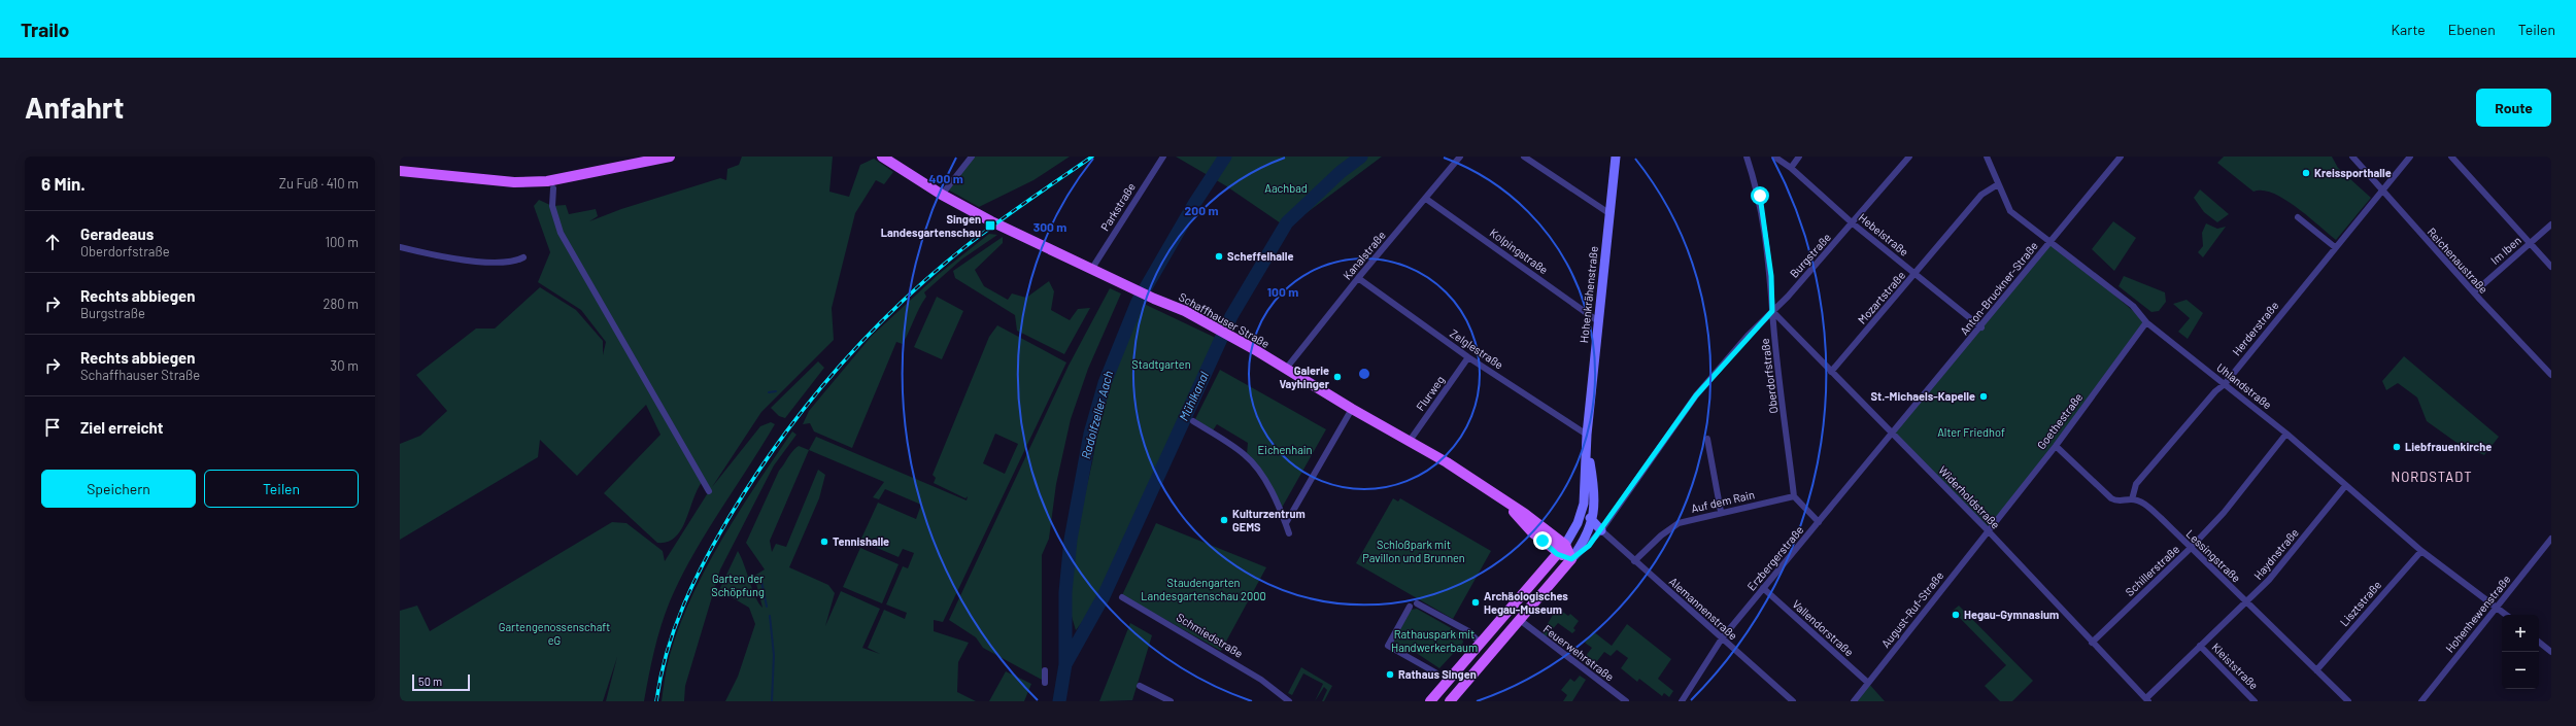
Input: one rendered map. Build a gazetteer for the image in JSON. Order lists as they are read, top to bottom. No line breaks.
{"streets":{"main road":["Hohenkrähenstraße","Schaffhauser Straße"],"street":["Parkstraße","Hebelstraße","Im Iben","Kolpingstraße","Kanalstraße","Burgstraße","Reichenaustraße","Anton-Bruckner-Straße","Mozartstraße","Herderstraße","Zelglestraße","Oberdorfstraße","Uhlandstraße","Flurweg","Goethestraße","Widerholdstraße","Auf dem Rain","Haydnstraße","Lessingstraße","Erzbergerstraße","Schillerstraße","Lisztstraße","Alemannenstraße","August-Ruf-Straße","Hohenhewenstraße","Vallendorstraße","Schmiedstraße","Feuerwehrstraße","Kleiststraße"]},"crossings":[["Parkstraße","Schaffhauser Straße"],["Hebelstraße","Burgstraße"],["Hebelstraße","Anton-Bruckner-Straße"],["Hebelstraße","Mozartstraße"],["Im Iben","Reichenaustraße"],["Kolpingstraße","Kanalstraße"],["Kolpingstraße","Hohenkrähenstraße"],["Kanalstraße","Schaffhauser Straße"],["Kanalstraße","Zelglestraße"],["Burgstraße","Hohenkrähenstraße"],["Burgstraße","Schaffhauser Straße"],["Burgstraße","Oberdorfstraße"],["Burgstraße","Widerholdstraße"],["Burgstraße","Alemannenstraße"],["Reichenaustraße","Herderstraße"],["Anton-Bruckner-Straße","Uhlandstraße"],["Anton-Bruckner-Straße","Widerholdstraße"],["Anton-Bruckner-Straße","Erzbergerstraße"],["Hohenkrähenstraße","Schaffhauser Straße"],["Hohenkrähenstraße","Zelglestraße"],["Mozartstraße","Uhlandstraße"],["Mozartstraße","Widerholdstraße"],["Schaffhauser Straße","Flurweg"],["Herderstraße","Uhlandstraße"],["Herderstraße","Lessingstraße"],["Zelglestraße","Flurweg"],["Oberdorfstraße","Widerholdstraße"],["Oberdorfstraße","Auf dem Rain"],["Uhlandstraße","Goethestraße"],["Uhlandstraße","Haydnstraße"],["Uhlandstraße","Schillerstraße"],["Uhlandstraße","Lisztstraße"],["Uhlandstraße","Hohenhewenstraße"],["Goethestraße","Widerholdstraße"],["Goethestraße","Lessingstraße"],["Goethestraße","August-Ruf-Straße"],["Widerholdstraße","Haydnstraße"],["Widerholdstraße","Erzbergerstraße"],["Widerholdstraße","Schillerstraße"],["Widerholdstraße","August-Ruf-Straße"],["Auf dem Rain","Alemannenstraße"],["Haydnstraße","Lessingstraße"],["Haydnstraße","Kleiststraße"],["Lessingstraße","Schillerstraße"],["Lessingstraße","Lisztstraße"],["Erzbergerstraße","Alemannenstraße"],["Erzbergerstraße","Vallendorstraße"],["August-Ruf-Straße","Vallendorstraße"]],"districts":["NORDSTADT"],"water":["Mühlkanal","Radolfzeller Aach"],"parks":["Aachbad","Stadtgarten","Alter Friedhof","Eichenhain","Schloßpark mit Pavillon und Brunnen","Garten der Schöpfung","Staudengarten Landesgartenschau 2000","Gartengenossenschaft eG","Rathauspark mit Handwerkerbaum"],"places":{"other":["Kreissporthalle","Scheffelhalle","Galerie Vayhinger","St.-Michaels-Kapelle","Liebfrauenkirche","Kulturzentrum GEMS","Tennishalle","Archäologisches Hegau-Museum","Hegau-Gymnasium","Rathaus Singen"],"transit":["Singen Landesgartenschau"]},"scale_bar":"50 m","page":{"header":"Trailo","nav":["Karte","Ebenen","Teilen"],"buttons":["Route",["Speichern","Teilen"]],"title":"Anfahrt","heading":["6 Min.","Zu Fuß · 410 m"],"list":[["Geradeaus","Oberdorfstraße","100 m"],["Rechts abbiegen","Burgstraße","280 m"],["Rechts abbiegen","Schaffhauser Straße","30 m"],"Ziel erreicht"],"map_buttons":["+","−"],"scale":"50 m"},"rings":["400 m","200 m","300 m","100 m"]}
